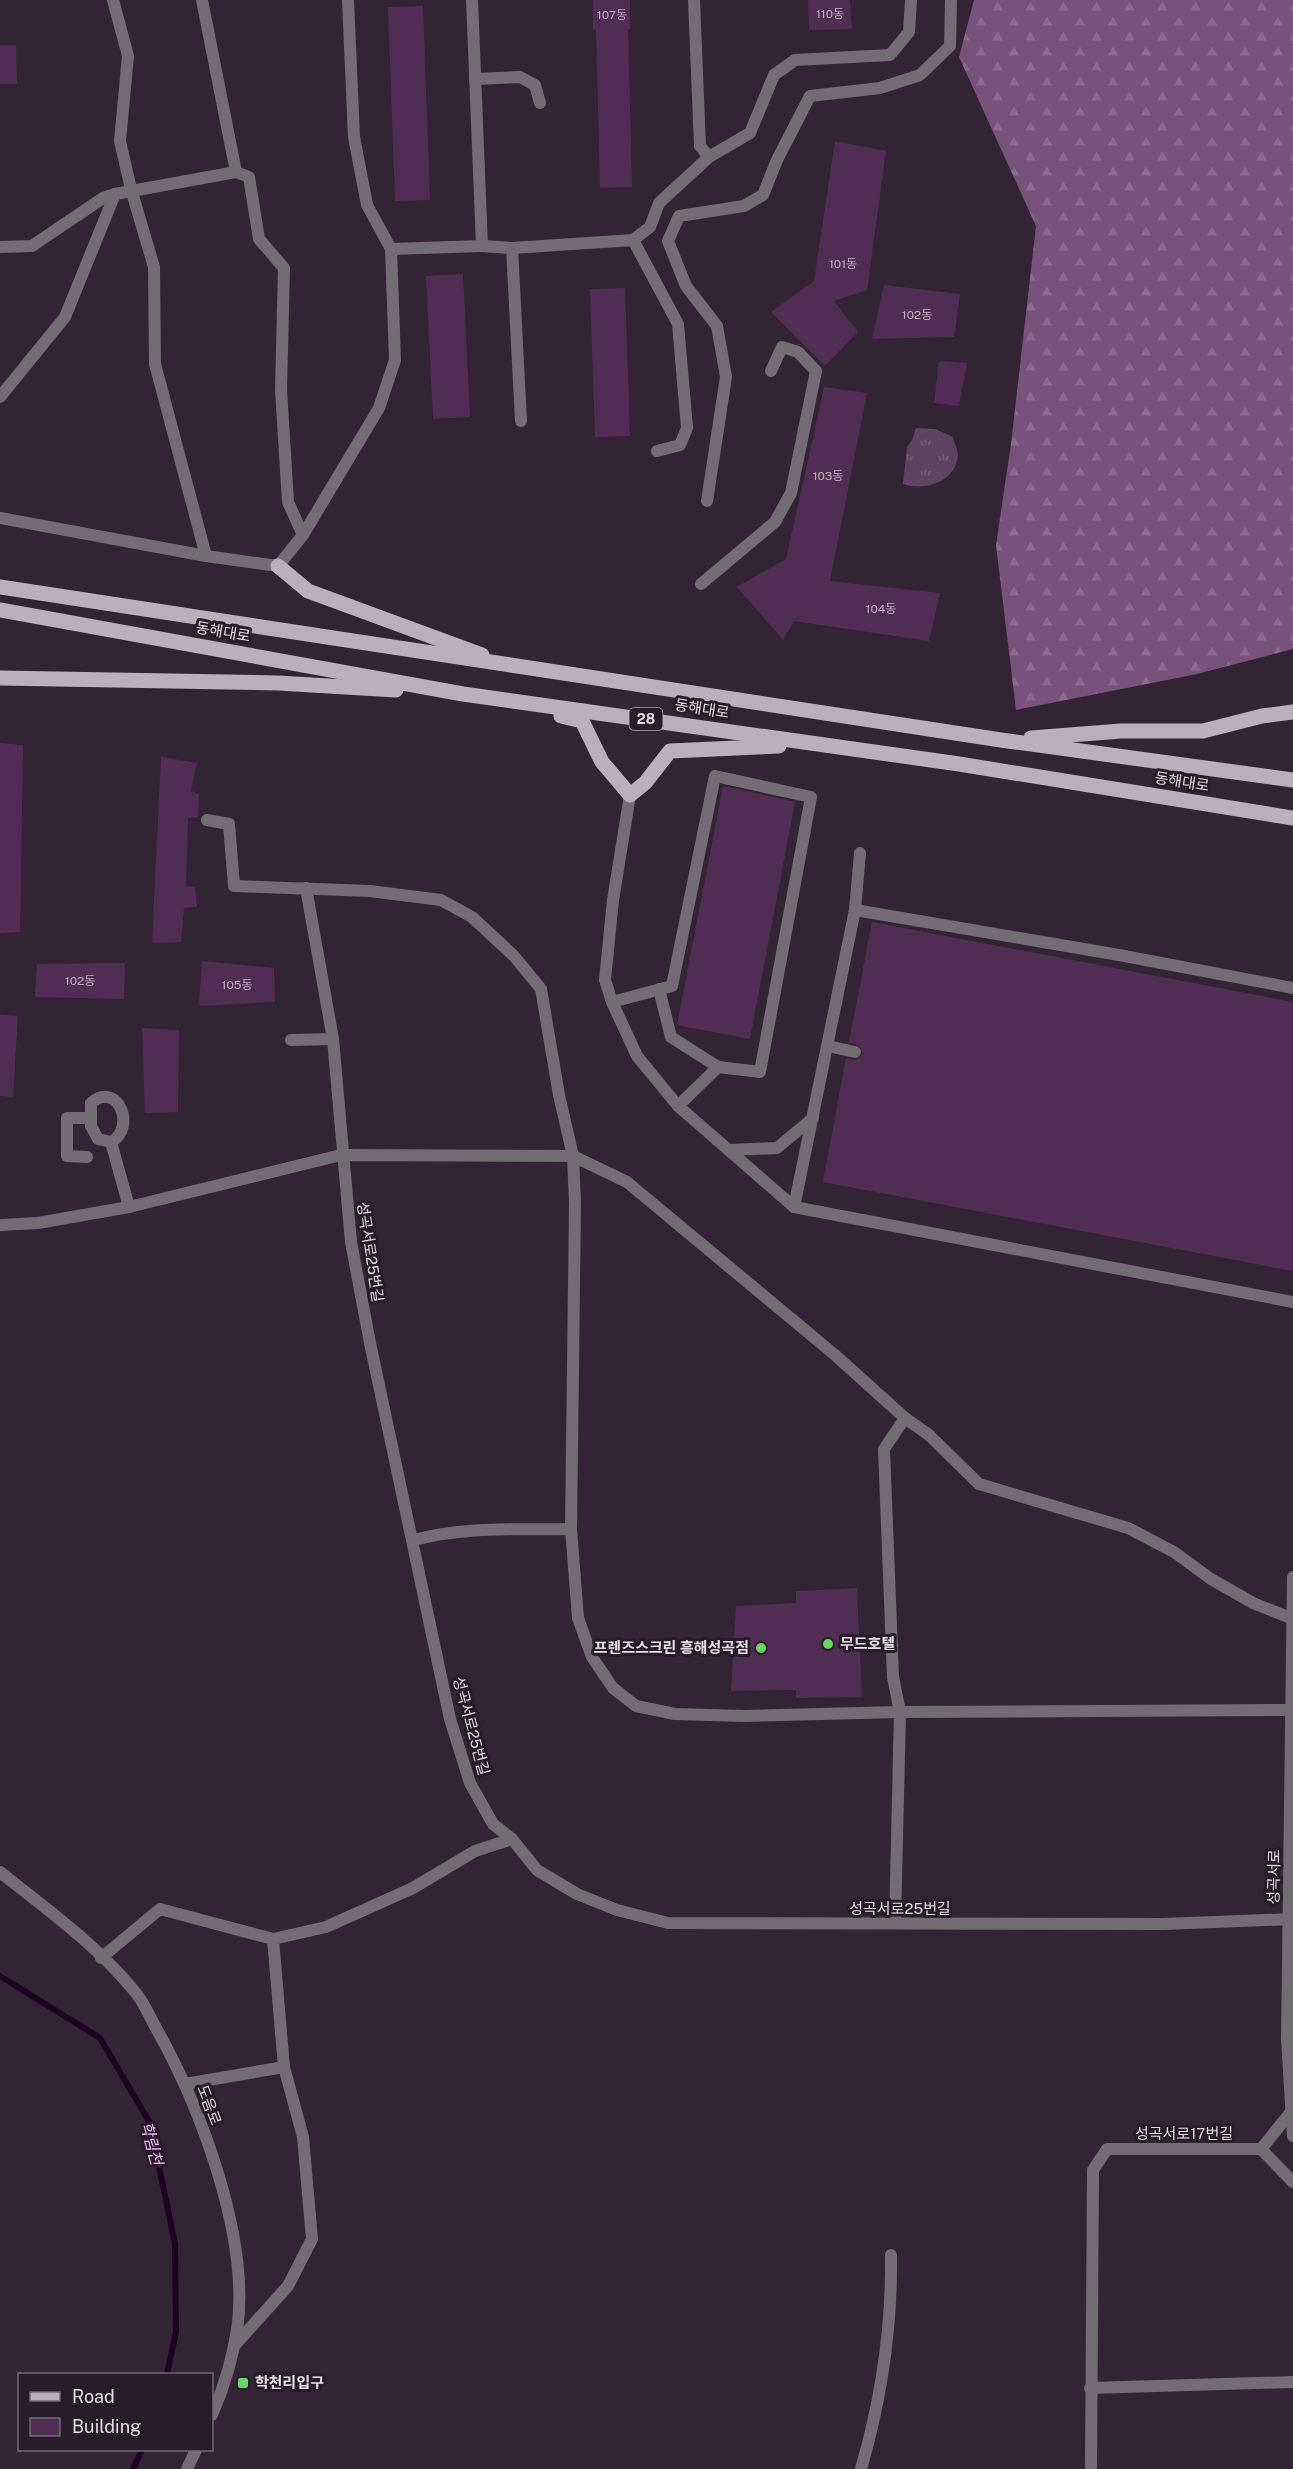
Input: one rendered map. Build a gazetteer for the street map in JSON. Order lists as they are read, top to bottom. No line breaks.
{"streets":{"main road":["동해대로","28"],"street":["성곡서로25번길","성곡서로","도음로","성곡서로17번길"]},"crossings":[["성곡서로25번길","성곡서로"]],"water":["학림천"],"places":{"other":["무드호텔","프렌즈스크린 흥해성곡점"],"transit":["학천리입구"]},"house_numbers":["110동","107동","101동","102동","103동","104동","102동","105동"],"legend":["Road","Building"]}
